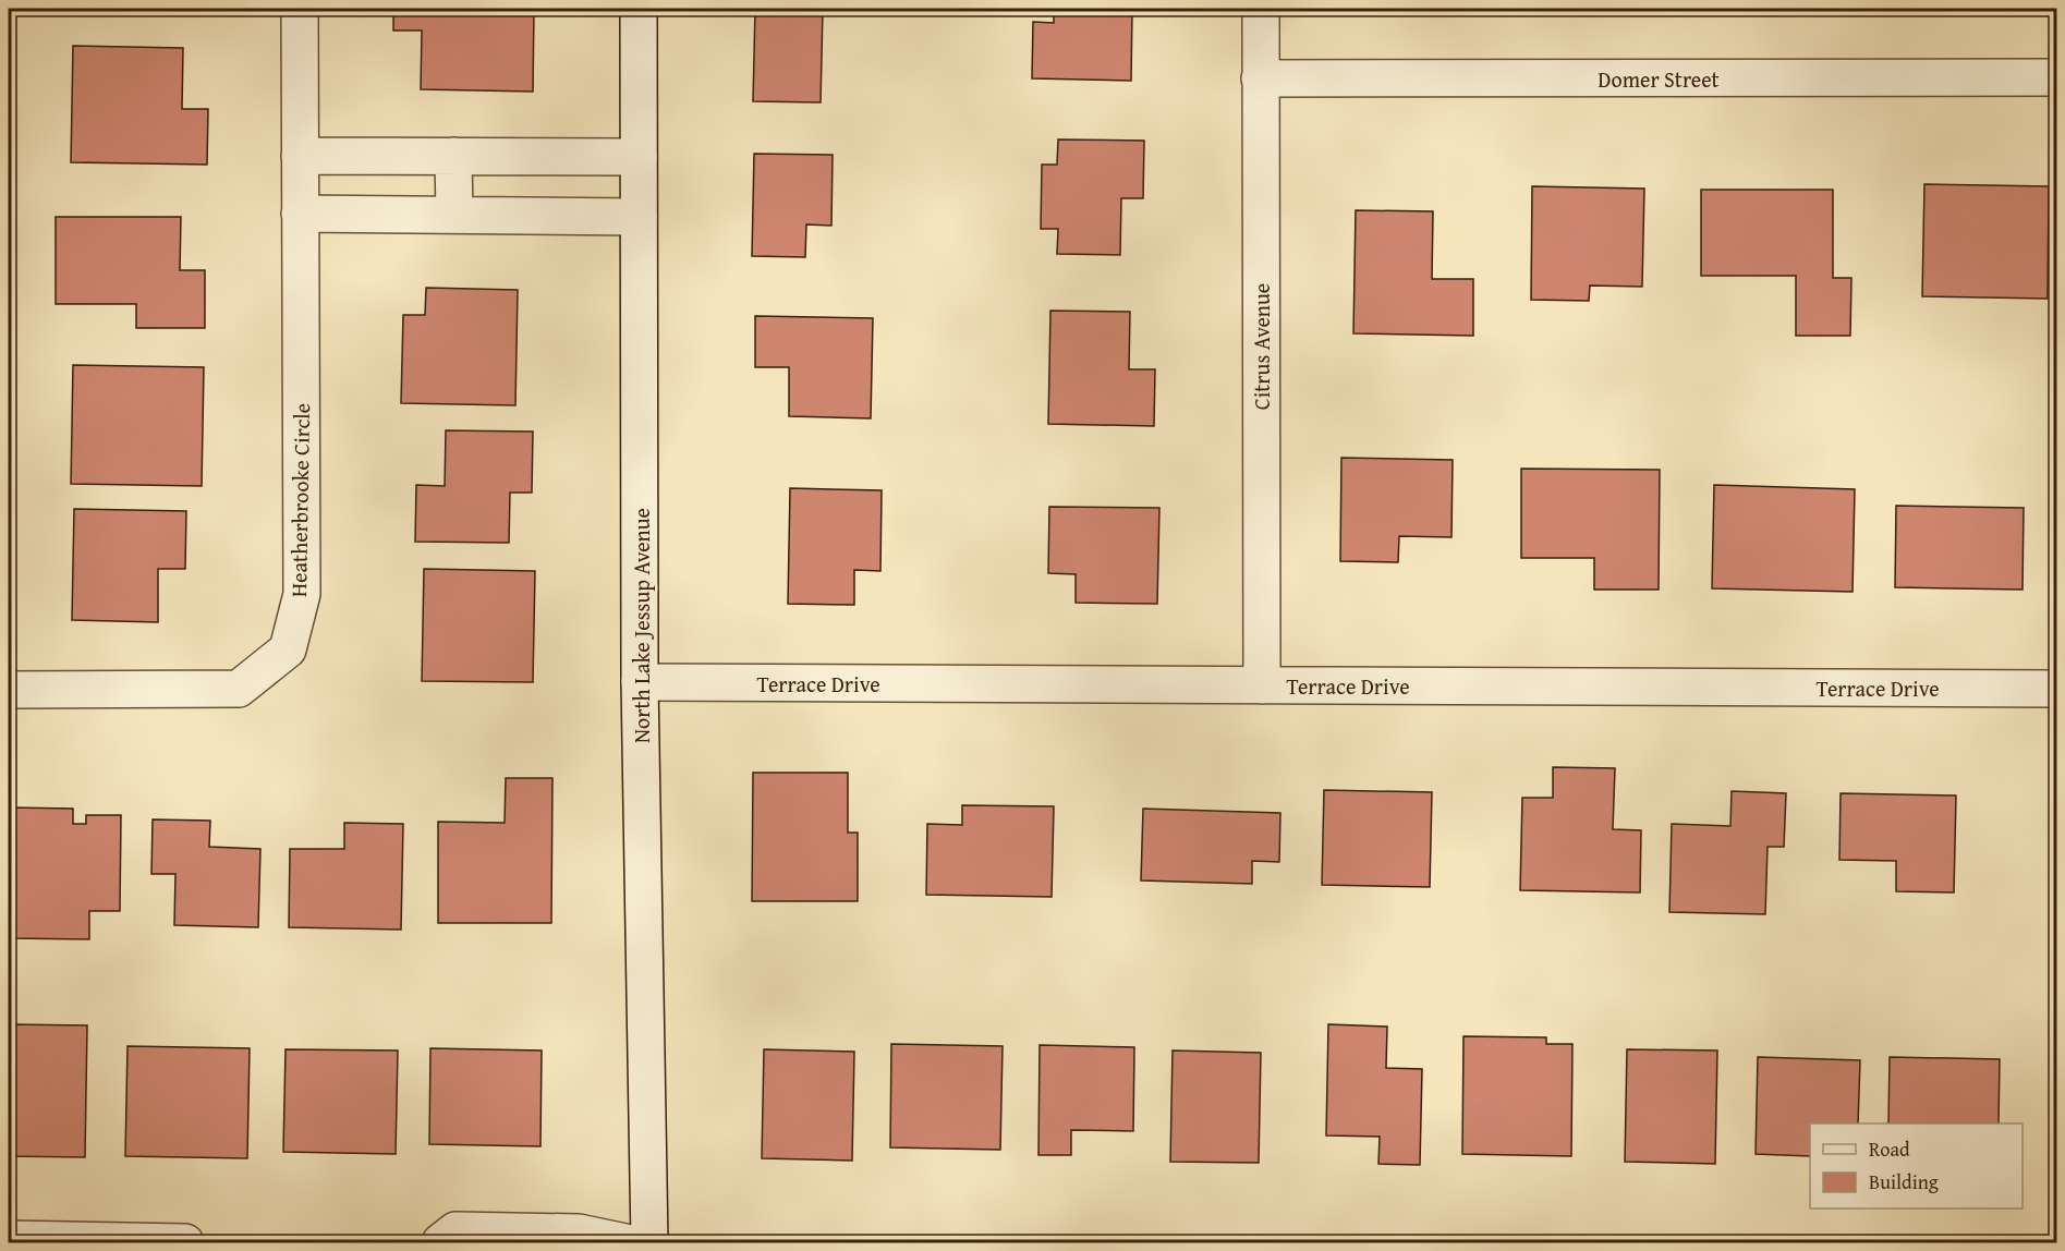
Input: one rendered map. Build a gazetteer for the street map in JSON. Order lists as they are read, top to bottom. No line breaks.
{"streets":{"street":["Domer Street","Citrus Avenue","Heatherbrooke Circle","North Lake Jessup Avenue","Terrace Drive"]},"crossings":[["Domer Street","Citrus Avenue"],["Citrus Avenue","Terrace Drive"],["North Lake Jessup Avenue","Terrace Drive"]],"legend":["Road","Building"]}
